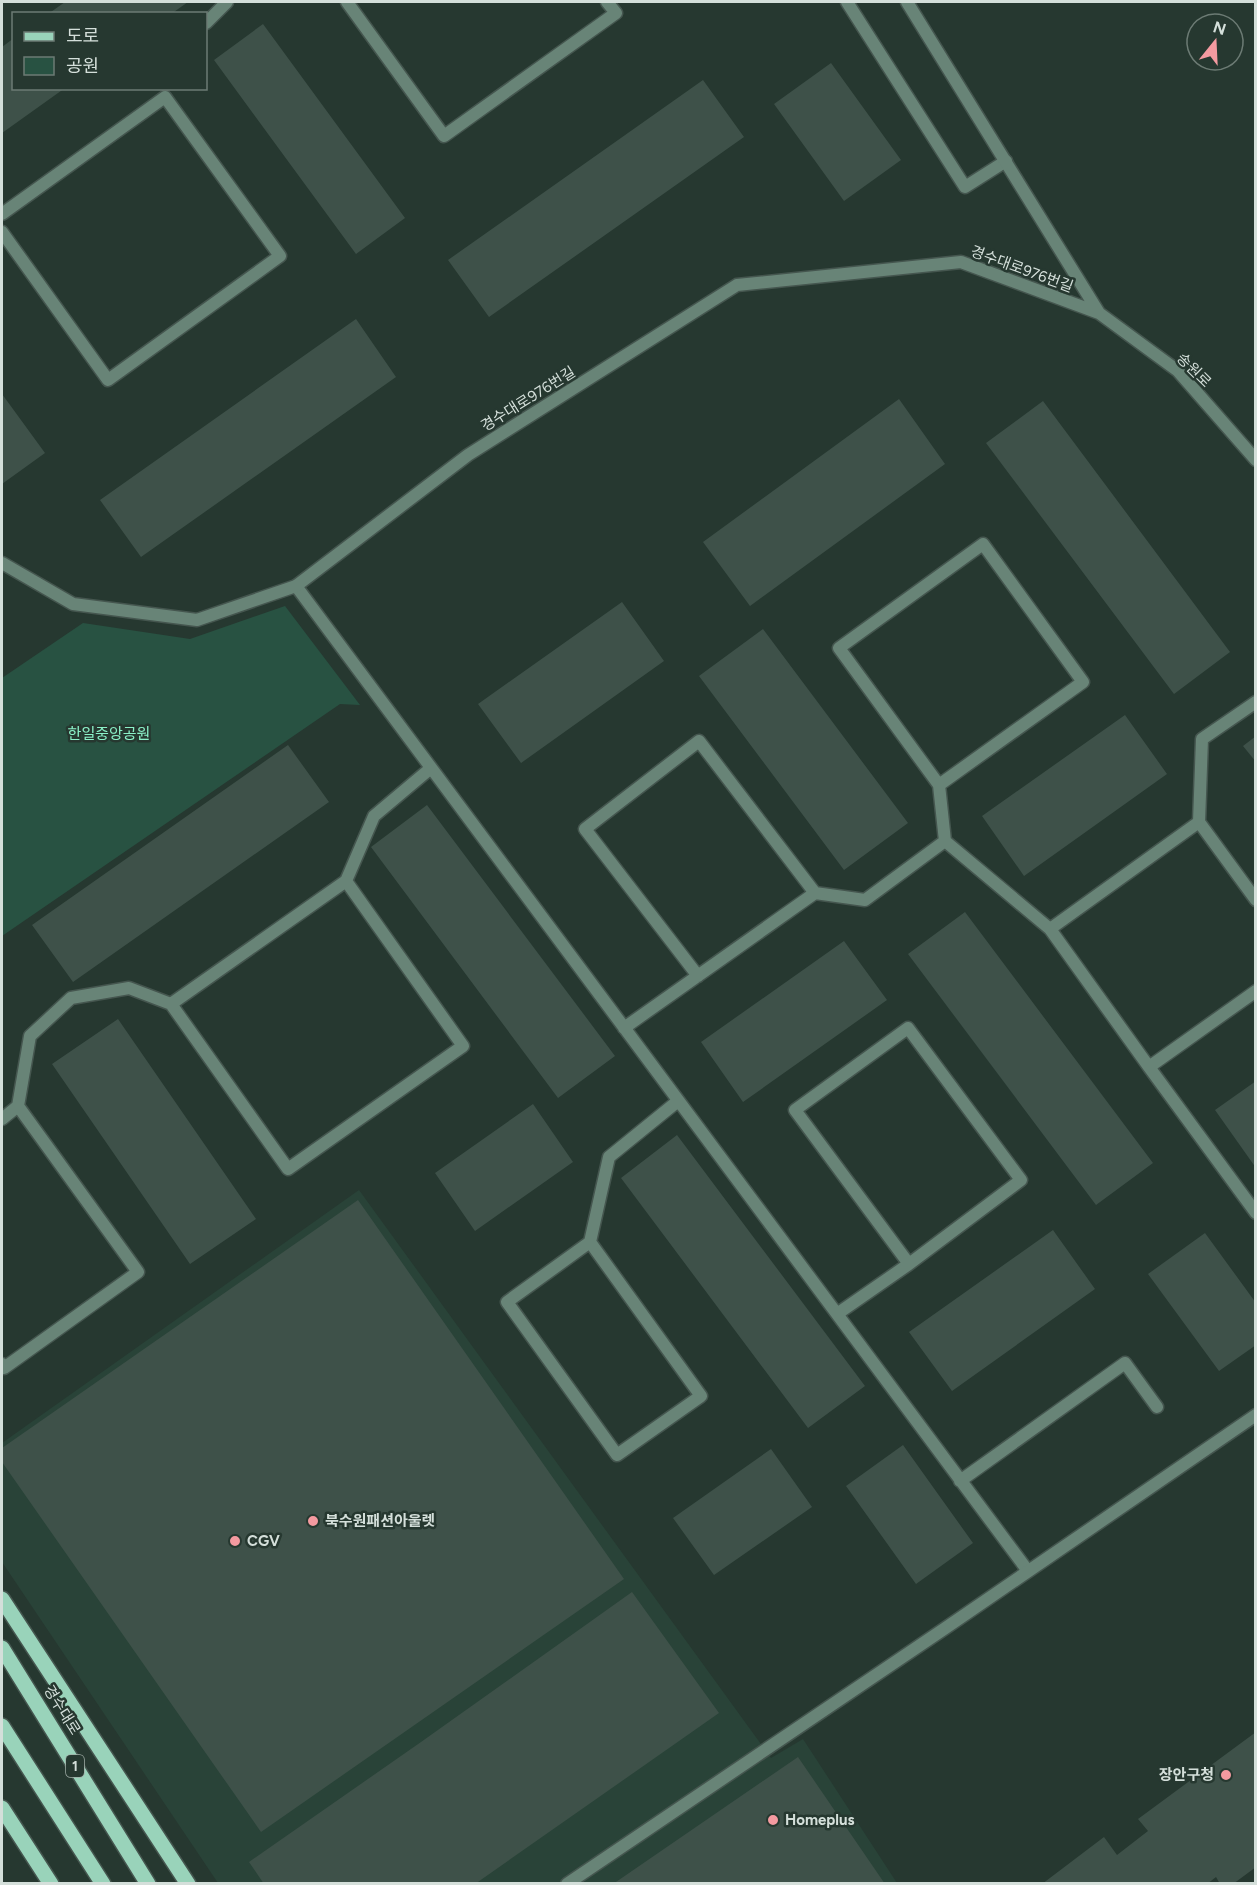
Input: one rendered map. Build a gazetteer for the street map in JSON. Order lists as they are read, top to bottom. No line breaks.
{"streets":{"main road":["경수대로","1"],"street":["경수대로976번길","송원로"]},"crossings":[["경수대로976번길","송원로"]],"parks":["한일중앙공원"],"places":["북수원패션아울렛","CGV","장안구청","Homeplus"],"legend":["도로","공원"],"north":"top"}
